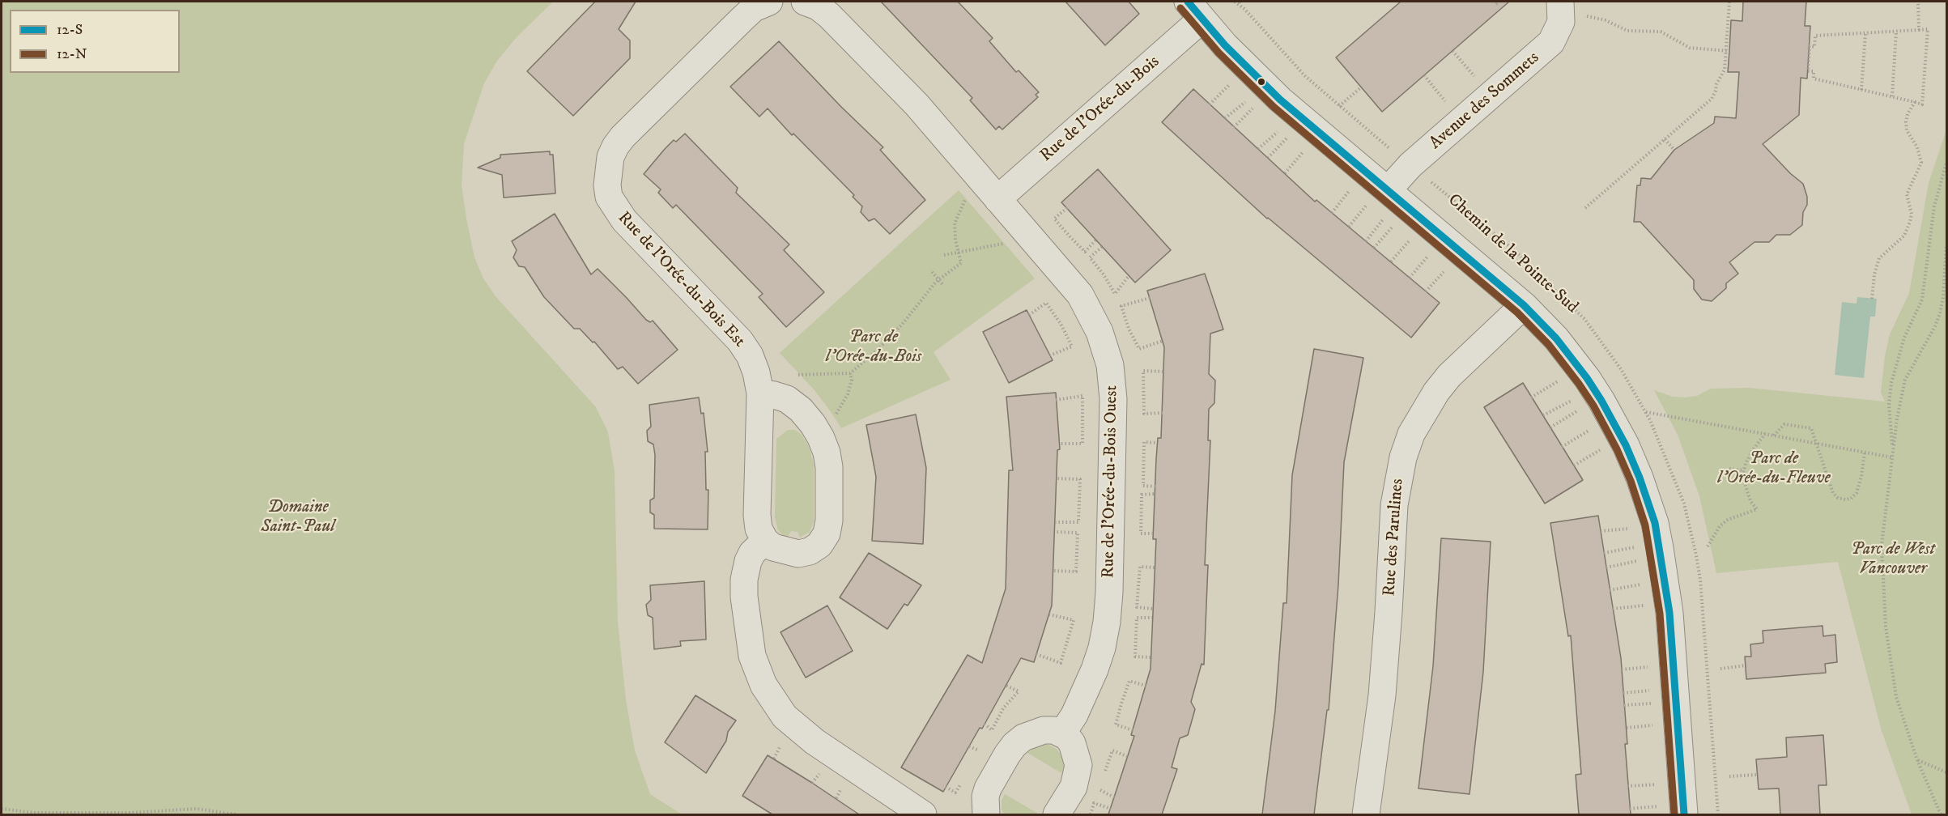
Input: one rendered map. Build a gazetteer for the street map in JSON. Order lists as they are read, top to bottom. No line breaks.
{"streets":{"street":["Avenue des Sommets","Rue de l'Orée-du-Bois","Chemin de la Pointe-Sud","Rue de l'Orée-du-Bois Est","Rue de l'Orée-du-Bois Ouest","Rue des Parulines"]},"crossings":[["Avenue des Sommets","Chemin de la Pointe-Sud"],["Rue de l'Orée-du-Bois","Chemin de la Pointe-Sud"],["Rue de l'Orée-du-Bois","Rue de l'Orée-du-Bois Ouest"],["Chemin de la Pointe-Sud","Rue des Parulines"]],"parks":["Parc de l'Orée-du-Bois","Parc de l'Orée-du-Fleuve","Domaine Saint-Paul","Parc de West Vancouver"],"lines":["transit line 12-S","transit line 12-N"],"legend":["12-S","12-N"]}
